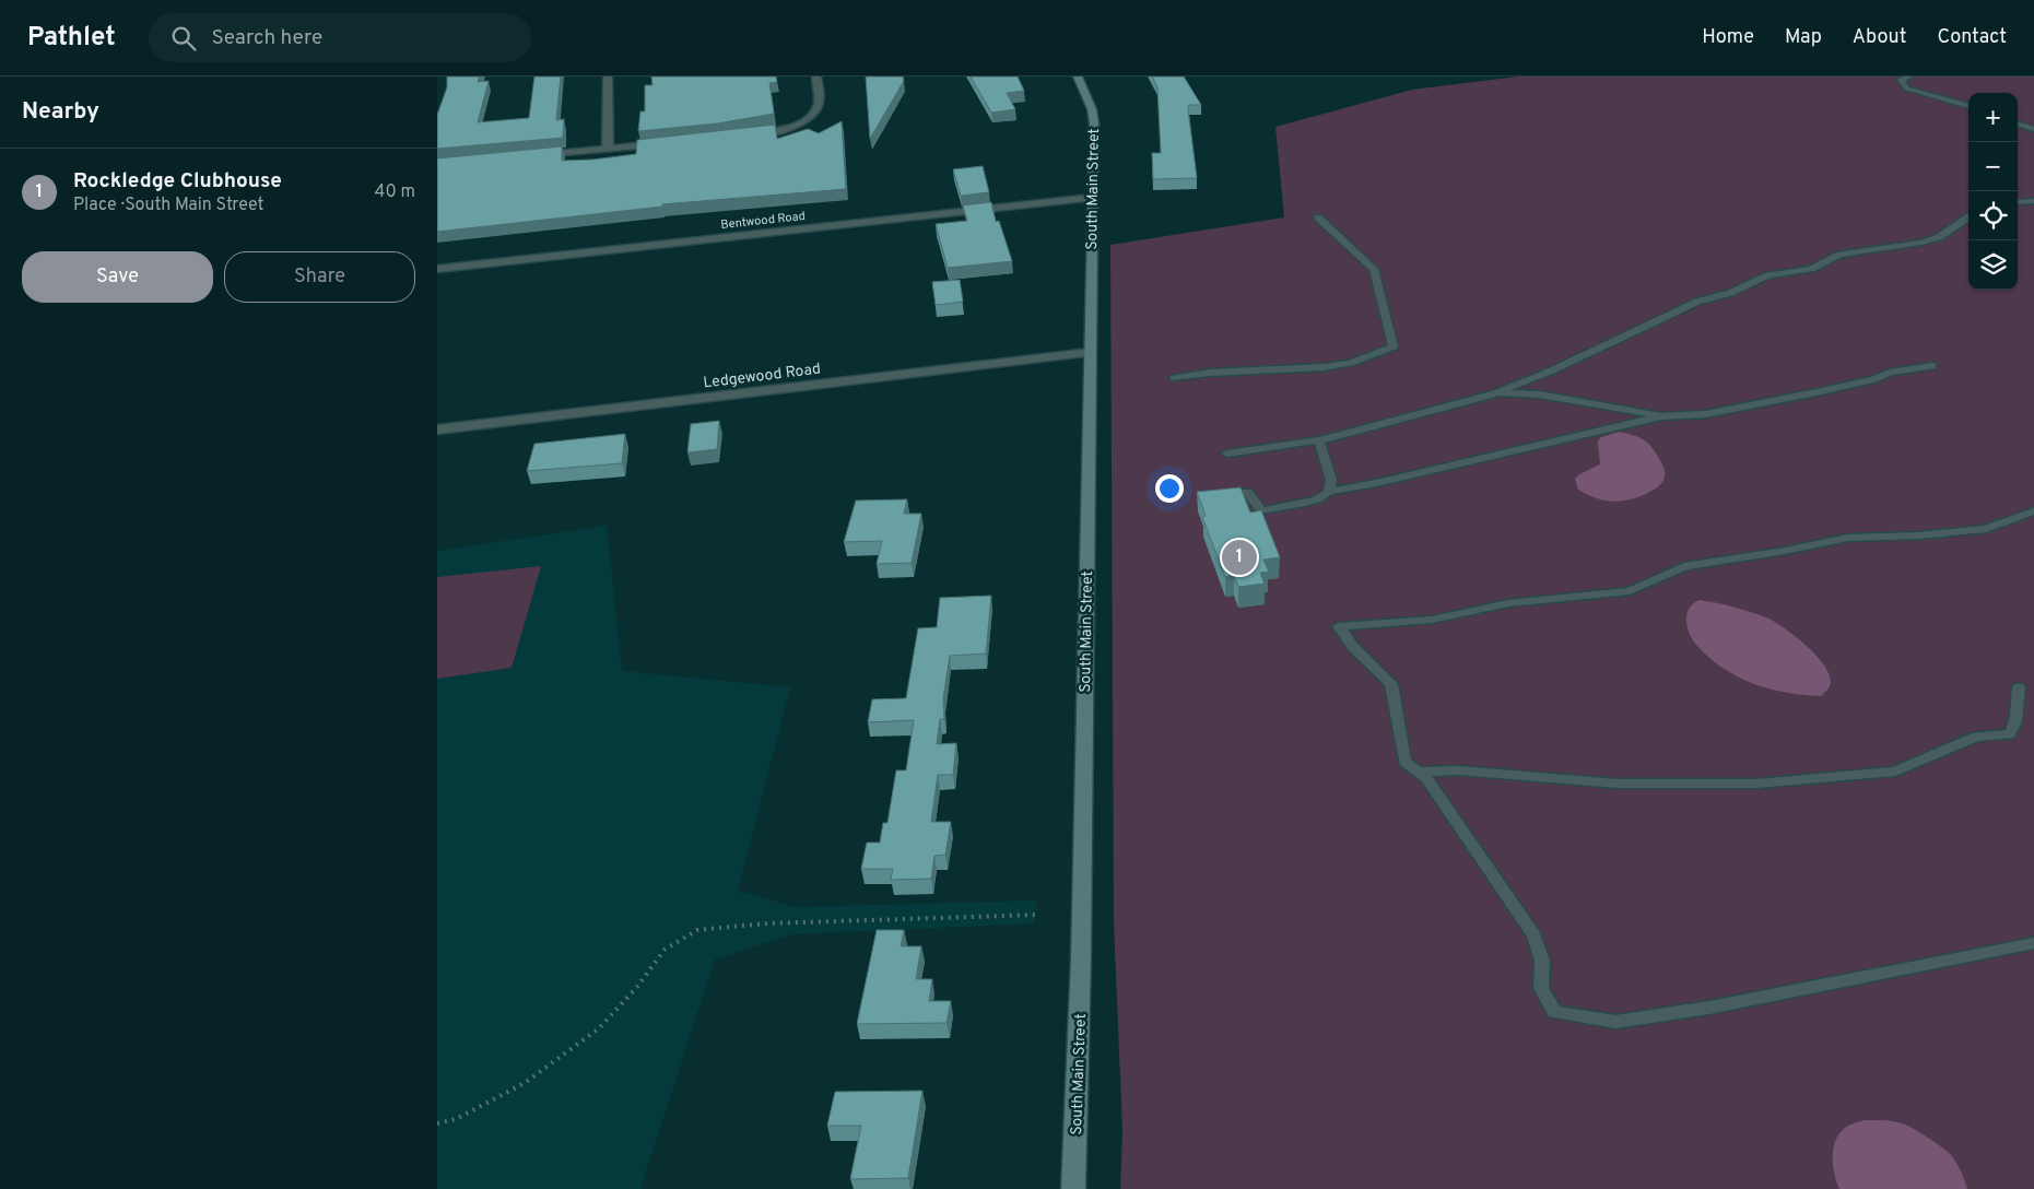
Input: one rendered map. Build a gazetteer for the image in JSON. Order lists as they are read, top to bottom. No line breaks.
{"streets":{"main road":["South Main Street"],"street":["Bentwood Road","Ledgewood Road"]},"crossings":[["South Main Street","Bentwood Road"],["South Main Street","Ledgewood Road"]],"page":{"header":"Pathlet","search":"Search here","nav":["Home","Map","About","Contact"],"heading":"Nearby","map_buttons":["+","−"],"list":[{"mark":"1","name":"Rockledge Clubhouse","note":"Place · South Main Street","value":"40 m"}],"buttons":["Save","Share"],"pins":"1"}}
